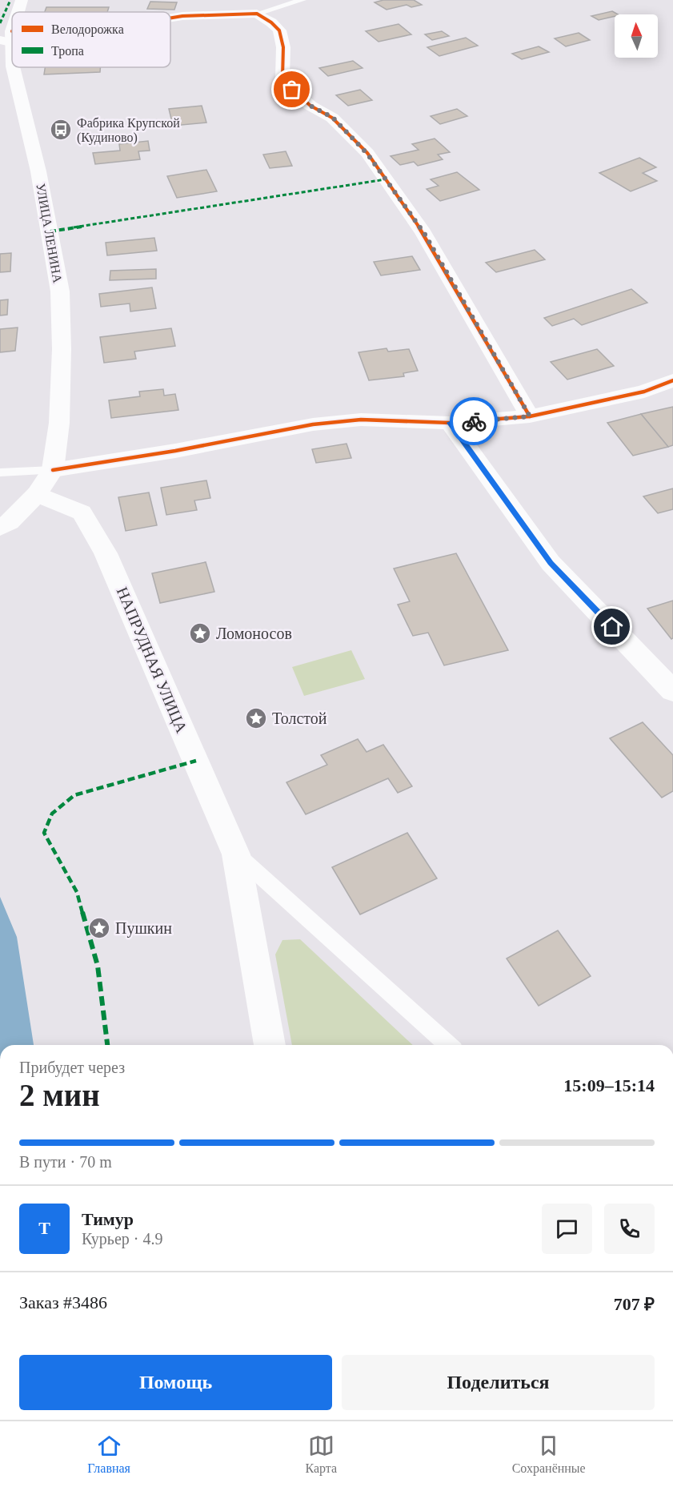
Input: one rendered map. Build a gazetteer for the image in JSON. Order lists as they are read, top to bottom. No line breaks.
{"streets":{"street":["УЛИЦА ЛЕНИНА","НАПРУДНАЯ УЛИЦА"]},"places":{"bus stop":["Фабрика Крупской (Кудиново)"],"place":["Ломоносов","Толстой","Пушкин"]},"legend":["Велодорожка","Тропа"],"north":"top","page":{"heading":["2 мин","Прибудет через","15:09–15:14"],"panel":["Тимур","Курьер · 4.9","Заказ #3486","707 ₽"],"bar":"В пути · 70 m","round":"Т","buttons":["Помощь","Поделиться"],"tabs":["Главная","Карта","Сохранённые"]}}
